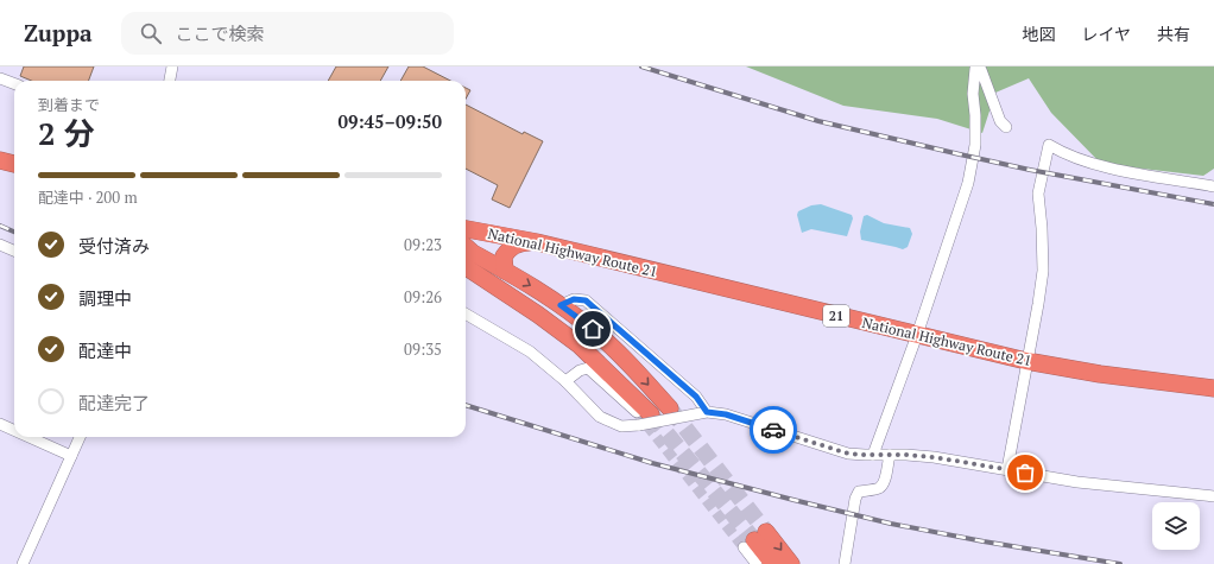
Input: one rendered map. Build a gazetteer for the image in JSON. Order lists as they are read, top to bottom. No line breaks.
{"streets":{"highway":["National Highway Route 21","21"]},"page":{"header":"Zuppa","search":"ここで検索","nav":["地図","レイヤ","共有"],"heading":["2 分","到着まで","09:45–09:50"],"bar":"配達中 · 200 m","list":[["受付済み","09:23"],["調理中","09:26"],["配達中","09:35"],"配達完了"]}}
